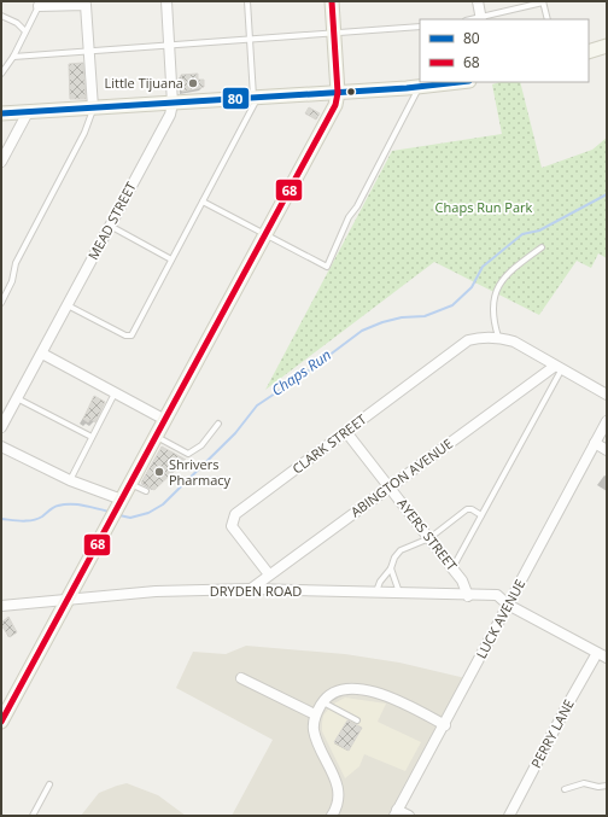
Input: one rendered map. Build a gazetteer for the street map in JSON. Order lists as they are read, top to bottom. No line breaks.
{"streets":{"street":["MEAD STREET","CLARK STREET","ABINGTON AVENUE","AYERS STREET","DRYDEN ROAD","LUCK AVENUE","PERRY LANE"]},"crossings":[["CLARK STREET","ABINGTON AVENUE"],["CLARK STREET","AYERS STREET"],["ABINGTON AVENUE","AYERS STREET"],["ABINGTON AVENUE","DRYDEN ROAD"],["AYERS STREET","DRYDEN ROAD"],["DRYDEN ROAD","LUCK AVENUE"]],"water":["Chaps Run"],"parks":["Chaps Run Park"],"places":["Little Tijuana","Shrivers Pharmacy"],"lines":["transit line 68","transit line 80"],"legend":["80","68"]}
